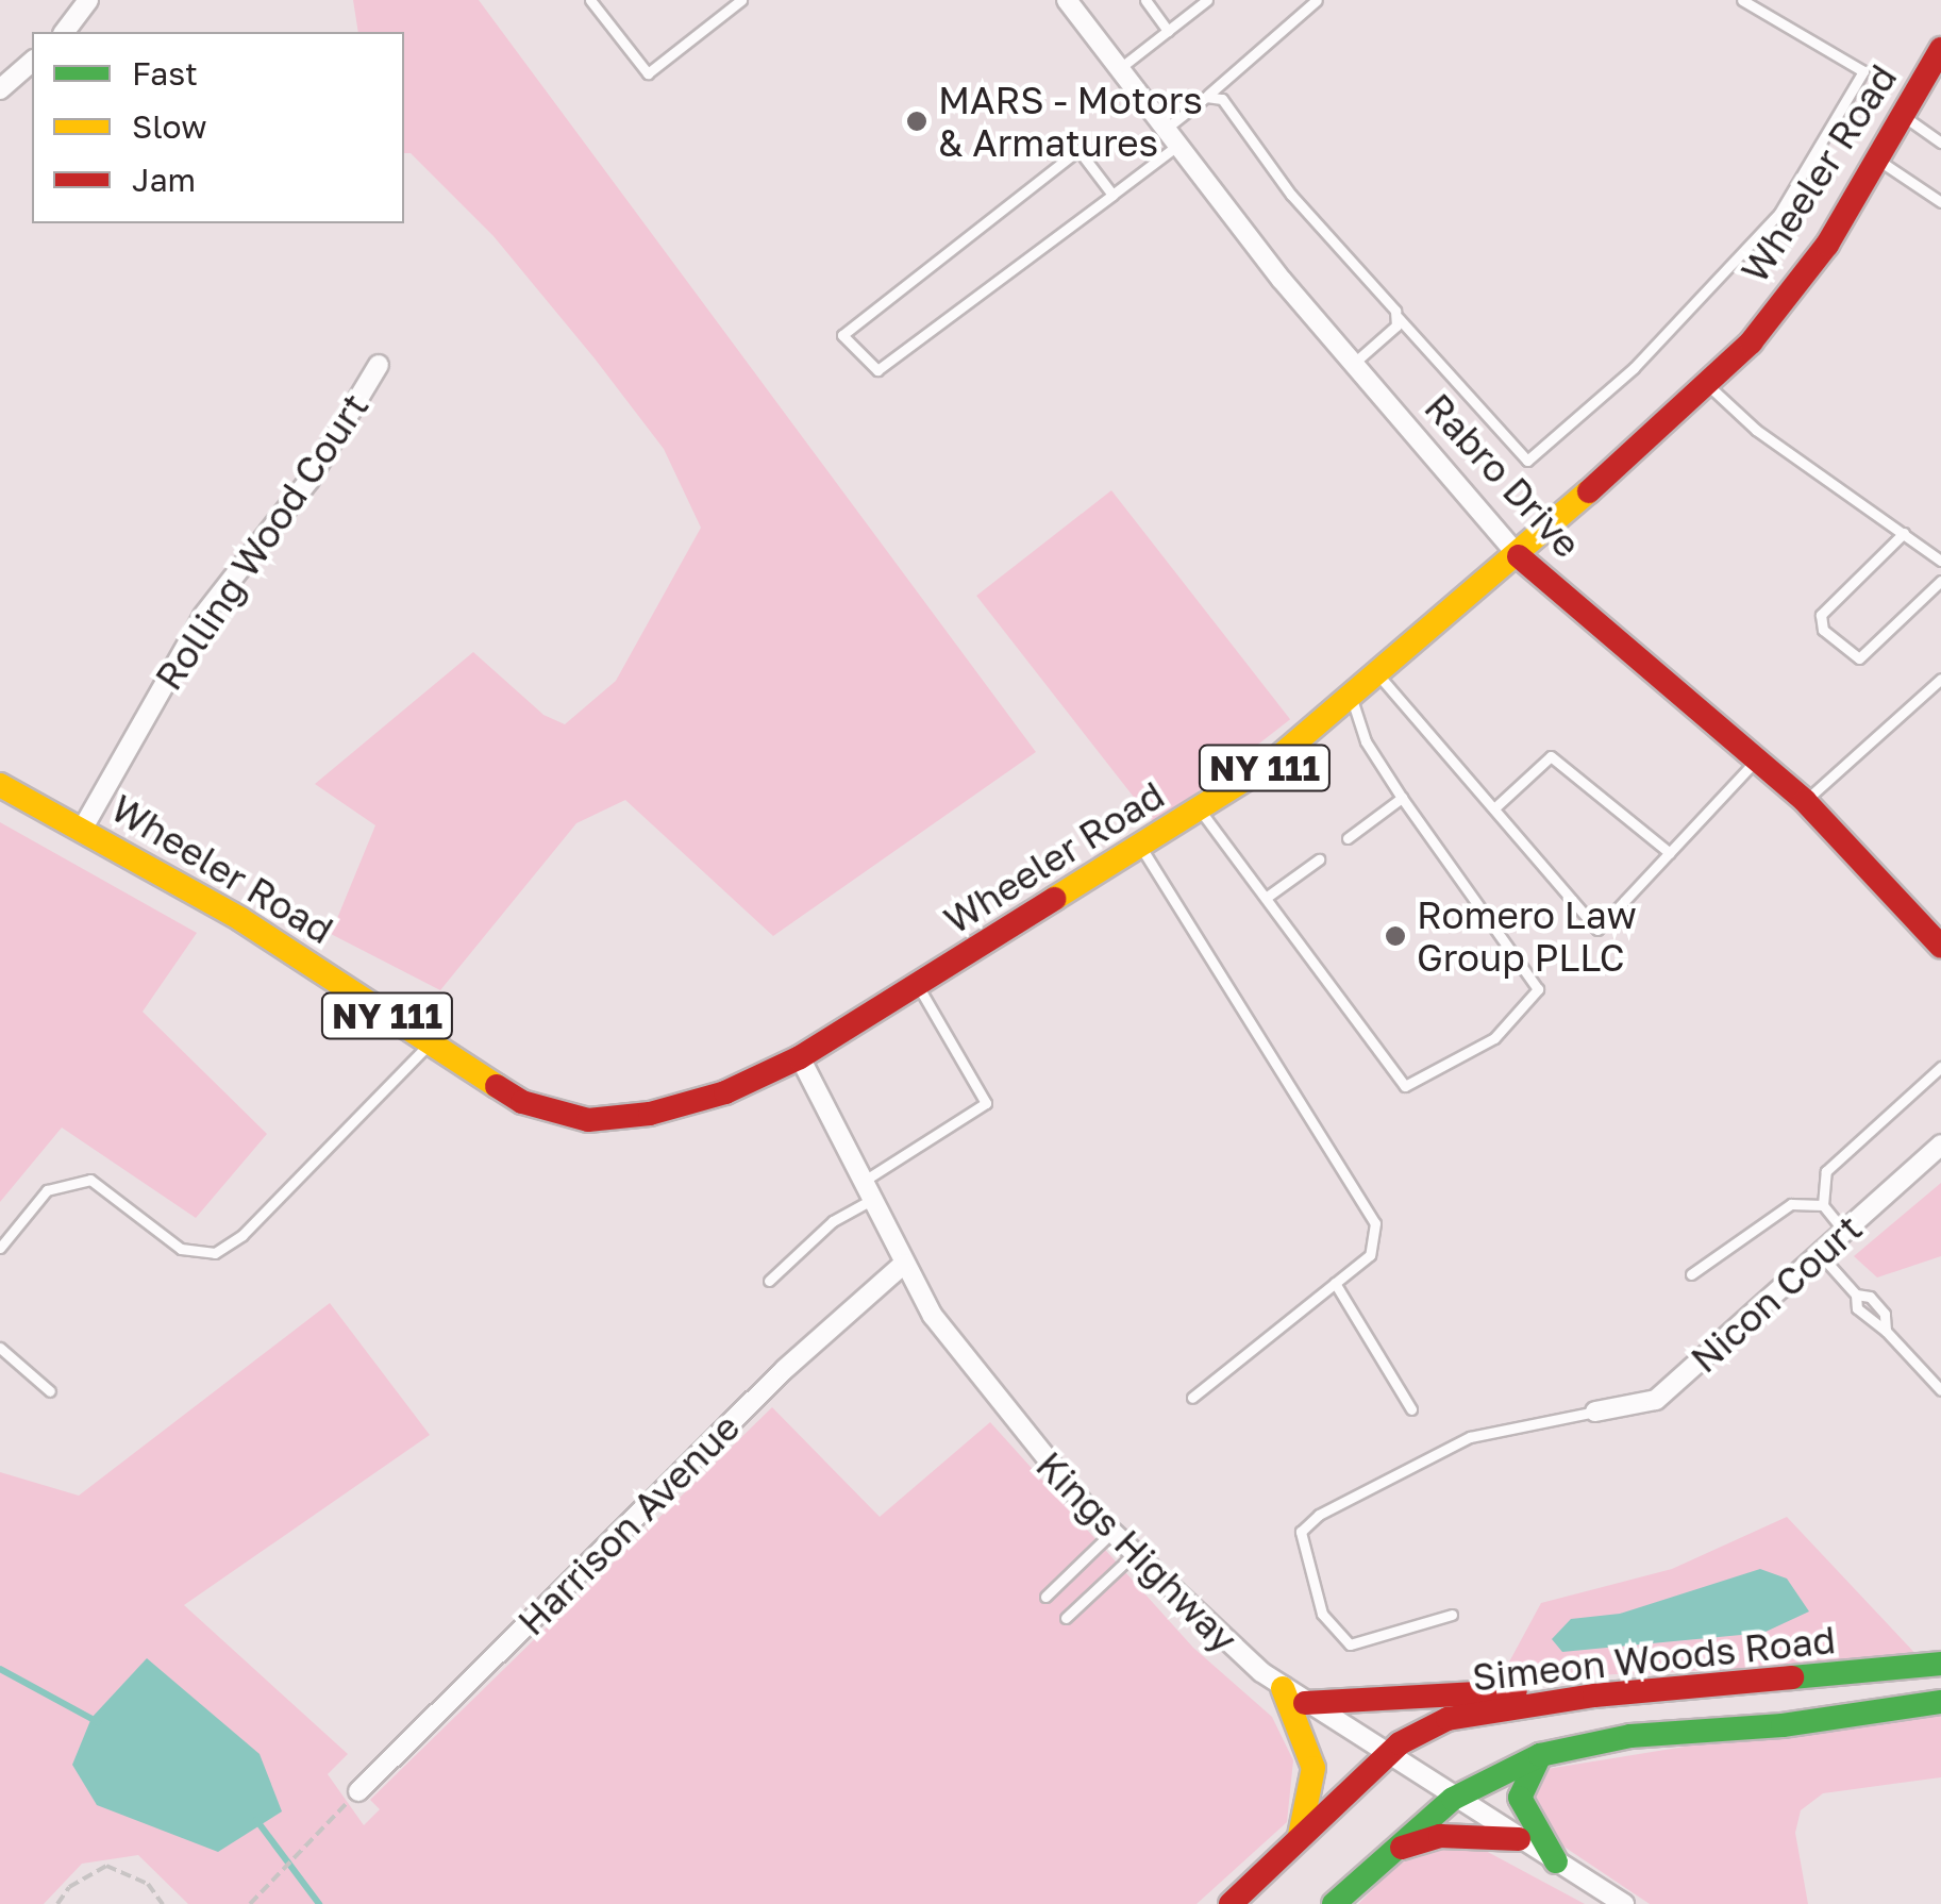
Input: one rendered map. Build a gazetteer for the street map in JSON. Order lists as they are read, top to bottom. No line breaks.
{"streets":{"main road":["Wheeler Road","Rabro Drive","NY 111","Simeon Woods Road"],"street":["Rolling Wood Court","Nicon Court","Harrison Avenue","Kings Highway"]},"crossings":[["Wheeler Road","Rabro Drive"],["Wheeler Road","Rolling Wood Court"],["Wheeler Road","Kings Highway"],["Harrison Avenue","Kings Highway"],["Kings Highway","Simeon Woods Road"]],"places":["MARS - Motors & Armatures","Romero Law Group PLLC"],"legend":["Fast","Slow","Jam"]}
